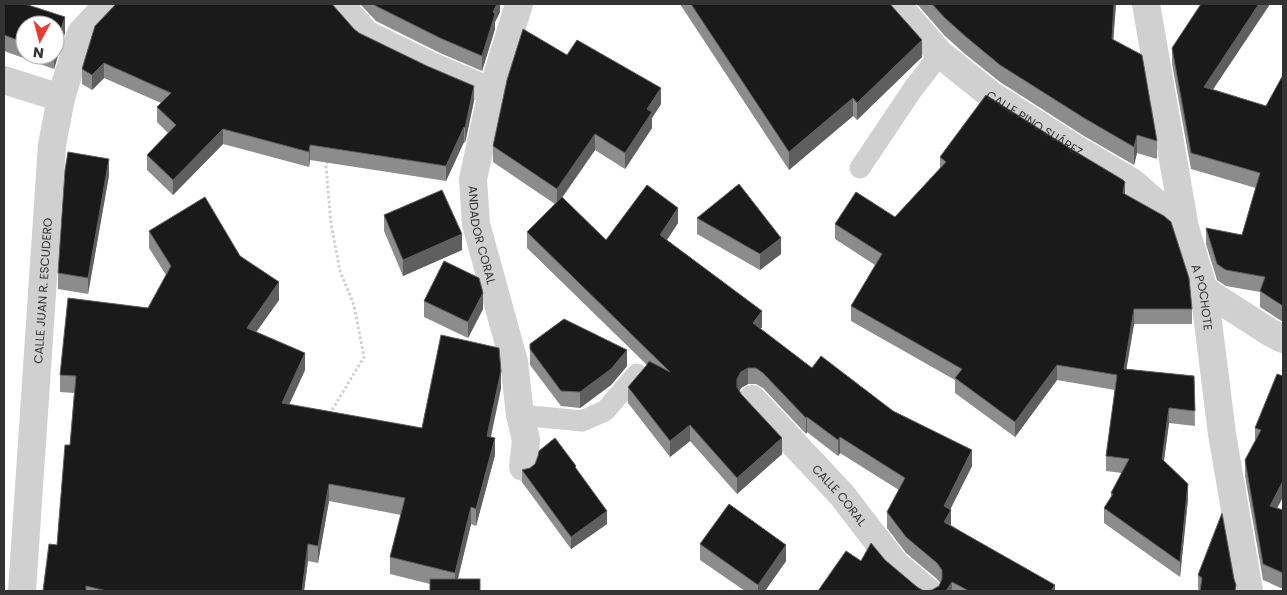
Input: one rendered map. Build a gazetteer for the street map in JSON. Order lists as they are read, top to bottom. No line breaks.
{"streets":{"street":["CALLE PINO SUÁREZ","ANDADOR CORAL","CALLE JUAN R. ESCUDERO","A POCHOTE","CALLE CORAL"]},"crossings":[["CALLE PINO SUÁREZ","A POCHOTE"]],"north":"bottom"}
